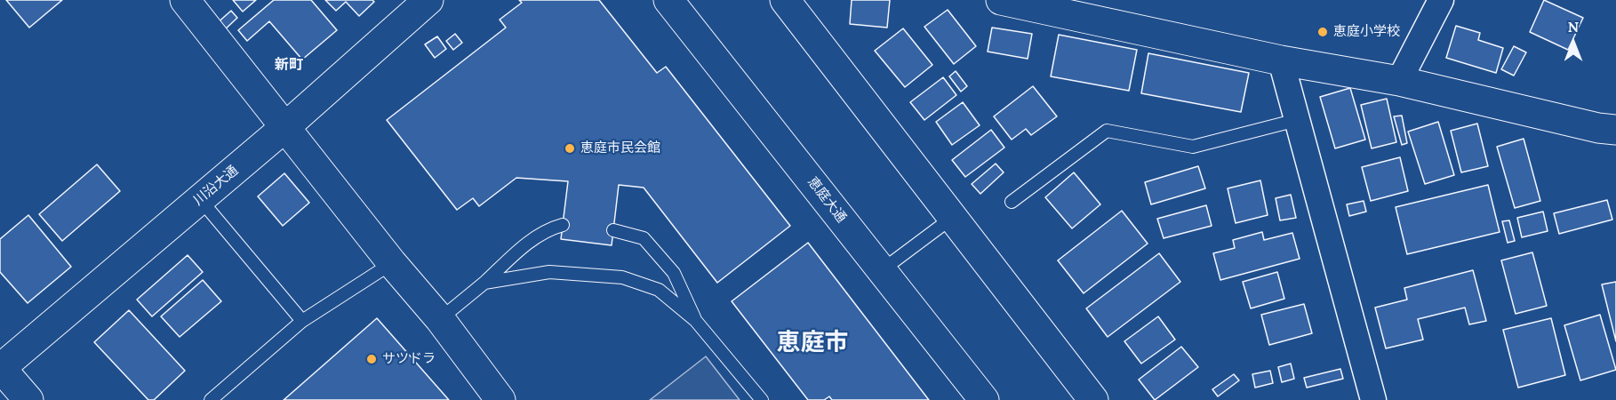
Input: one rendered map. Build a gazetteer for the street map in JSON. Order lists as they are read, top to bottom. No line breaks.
{"streets":{"street":["川沿大通","恵庭大通"]},"districts":["新町","恵庭市"],"places":["恵庭小学校","恵庭市民会館","サツドラ"],"north":"top"}
